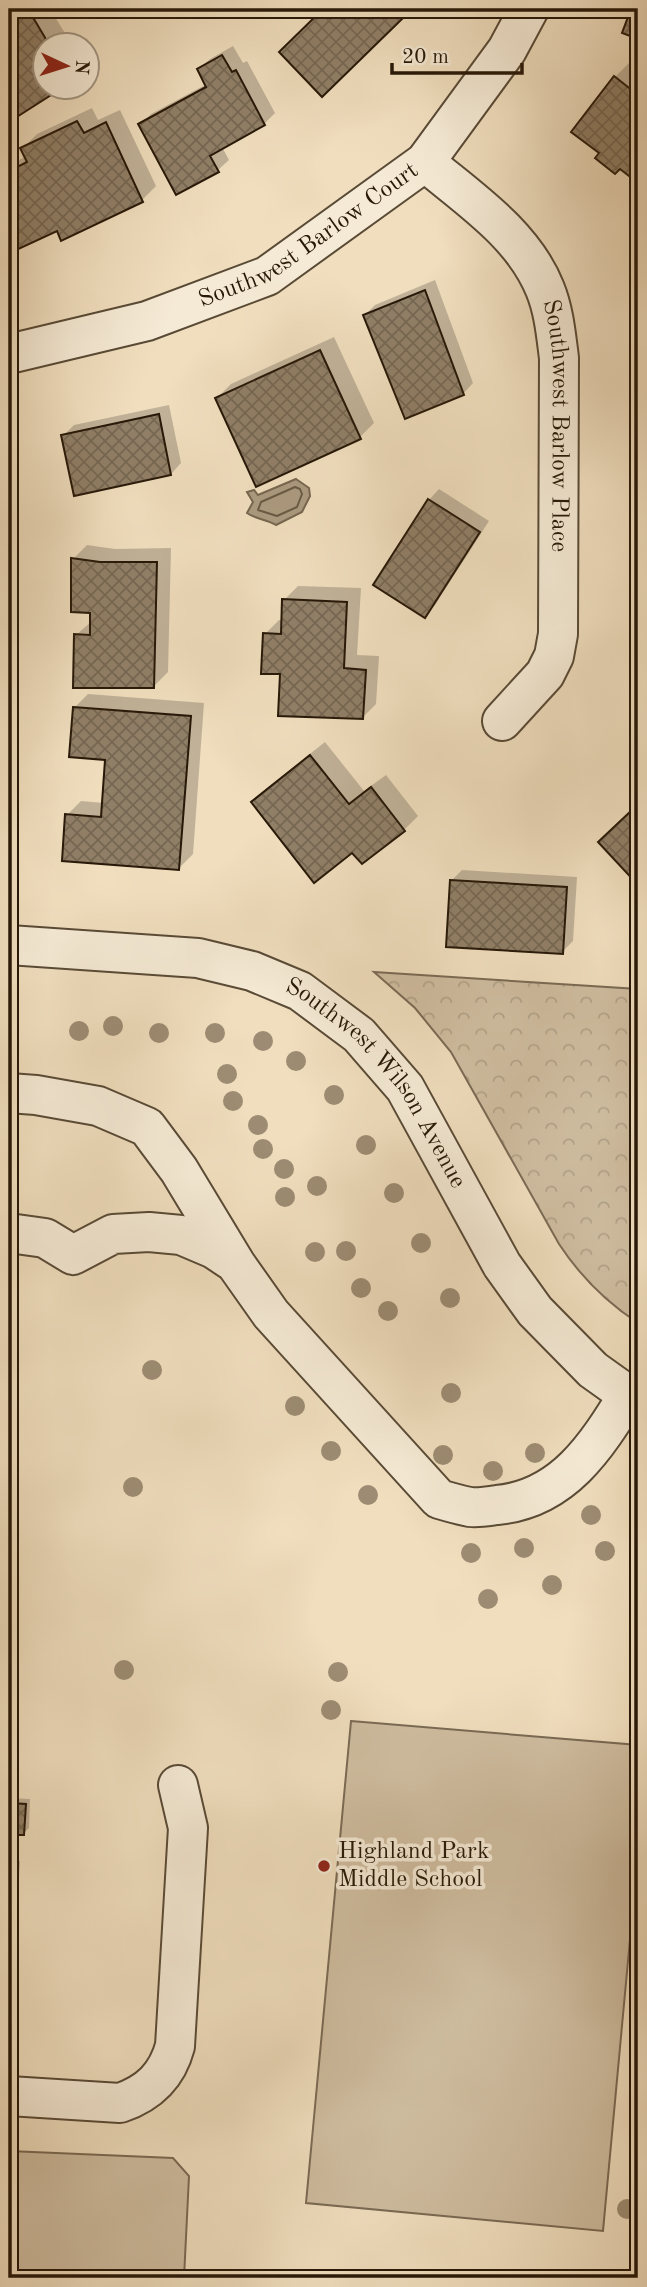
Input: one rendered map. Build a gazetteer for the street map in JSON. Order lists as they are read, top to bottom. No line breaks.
{"streets":{"street":["Southwest Barlow Court","Southwest Barlow Place","Southwest Wilson Avenue"]},"crossings":[["Southwest Barlow Court","Southwest Barlow Place"]],"places":["Highland Park Middle School"],"scale_bar":"20 m","north":"right"}
